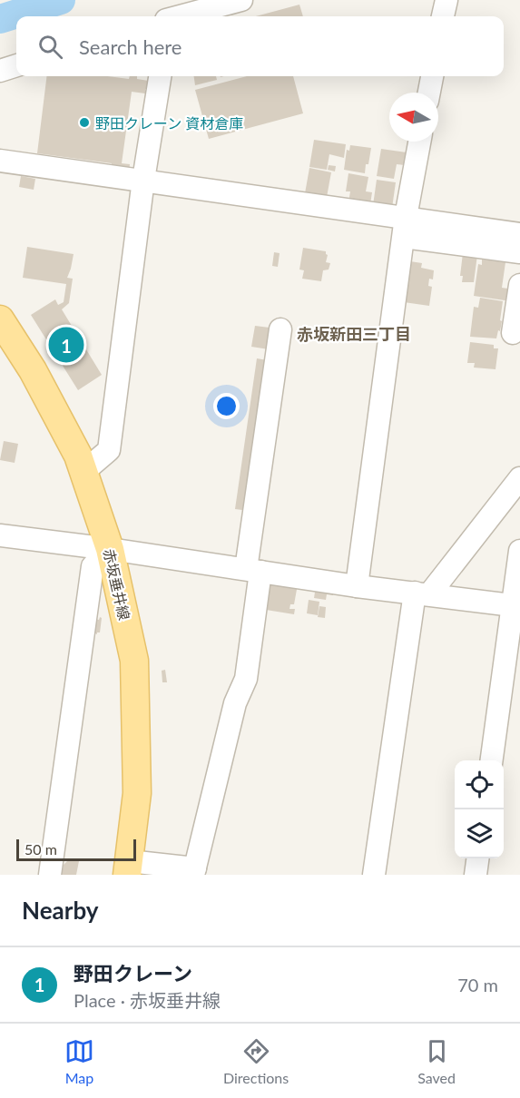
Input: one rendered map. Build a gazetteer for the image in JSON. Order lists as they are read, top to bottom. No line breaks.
{"streets":{"main road":["赤坂垂井線"]},"districts":["赤坂新田三丁目"],"places":["野田クレーン 資材倉庫"],"scale_bar":"50 m","north":"left","page":{"search":"Search here","pins":"1","scale":"50 m","heading":"Nearby","list":[{"mark":"1","name":"野田クレーン","note":"Place · 赤坂垂井線","value":"70 m"}],"nav":["Map","Directions","Saved"]}}
